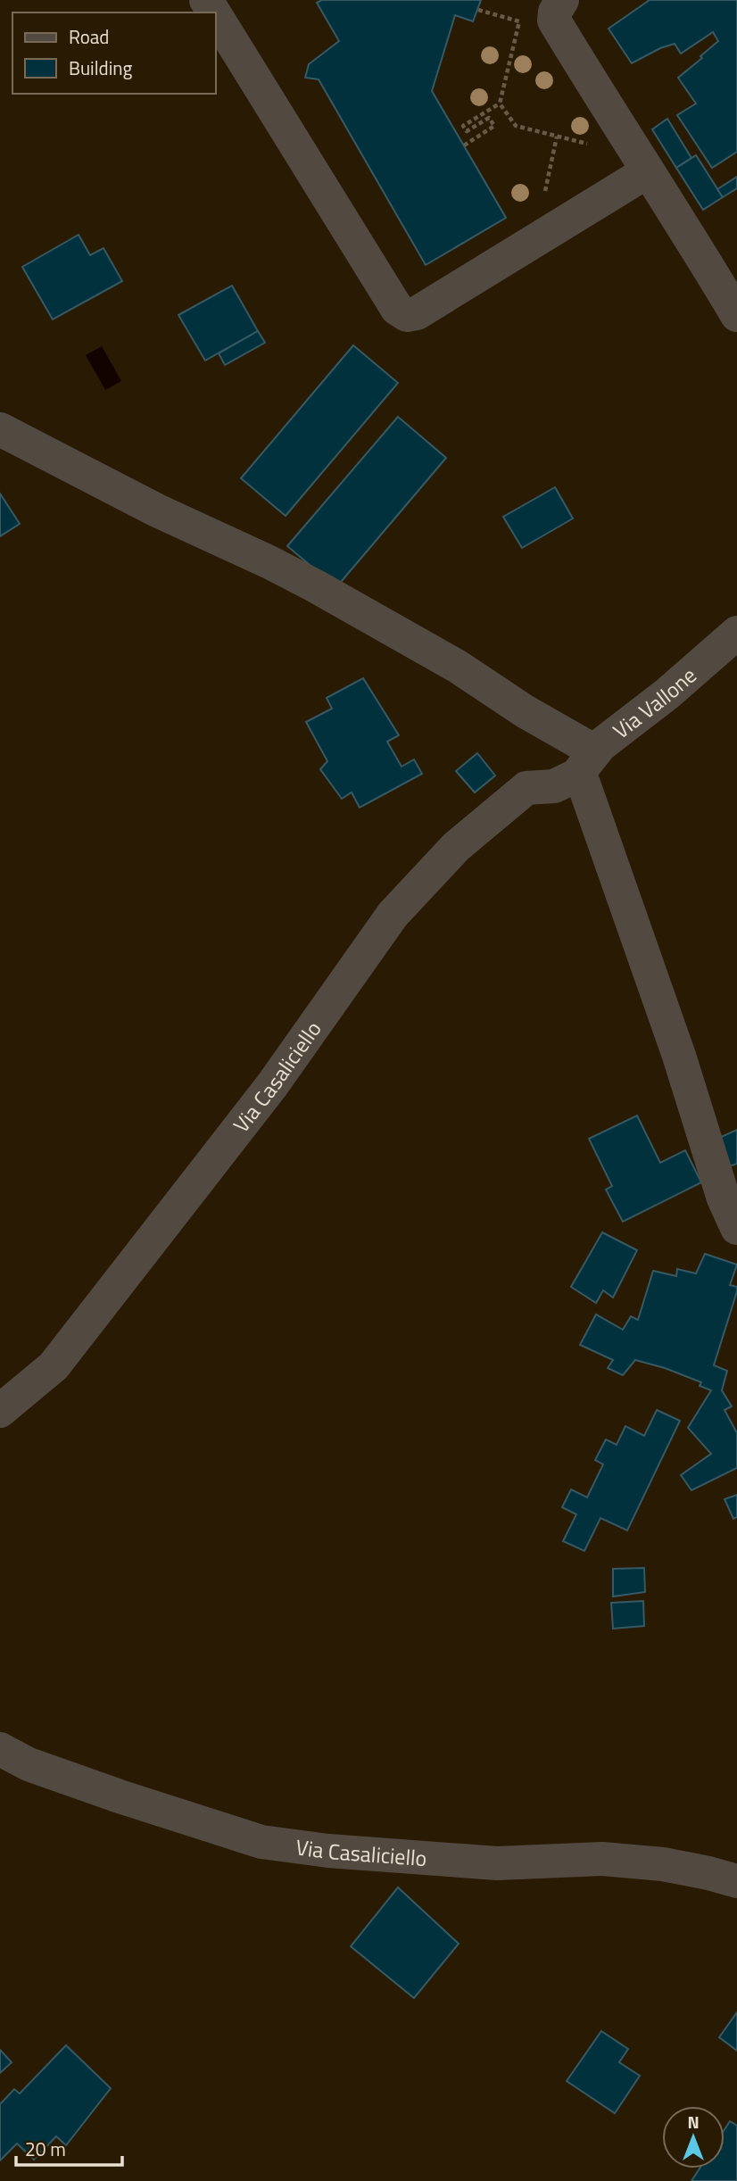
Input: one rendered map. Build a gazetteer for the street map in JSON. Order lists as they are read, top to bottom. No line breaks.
{"streets":{"street":["Via Vallone","Via Casaliciello"]},"crossings":[["Via Vallone","Via Casaliciello"]],"legend":["Road","Building"],"scale_bar":"20 m","north":"top"}
